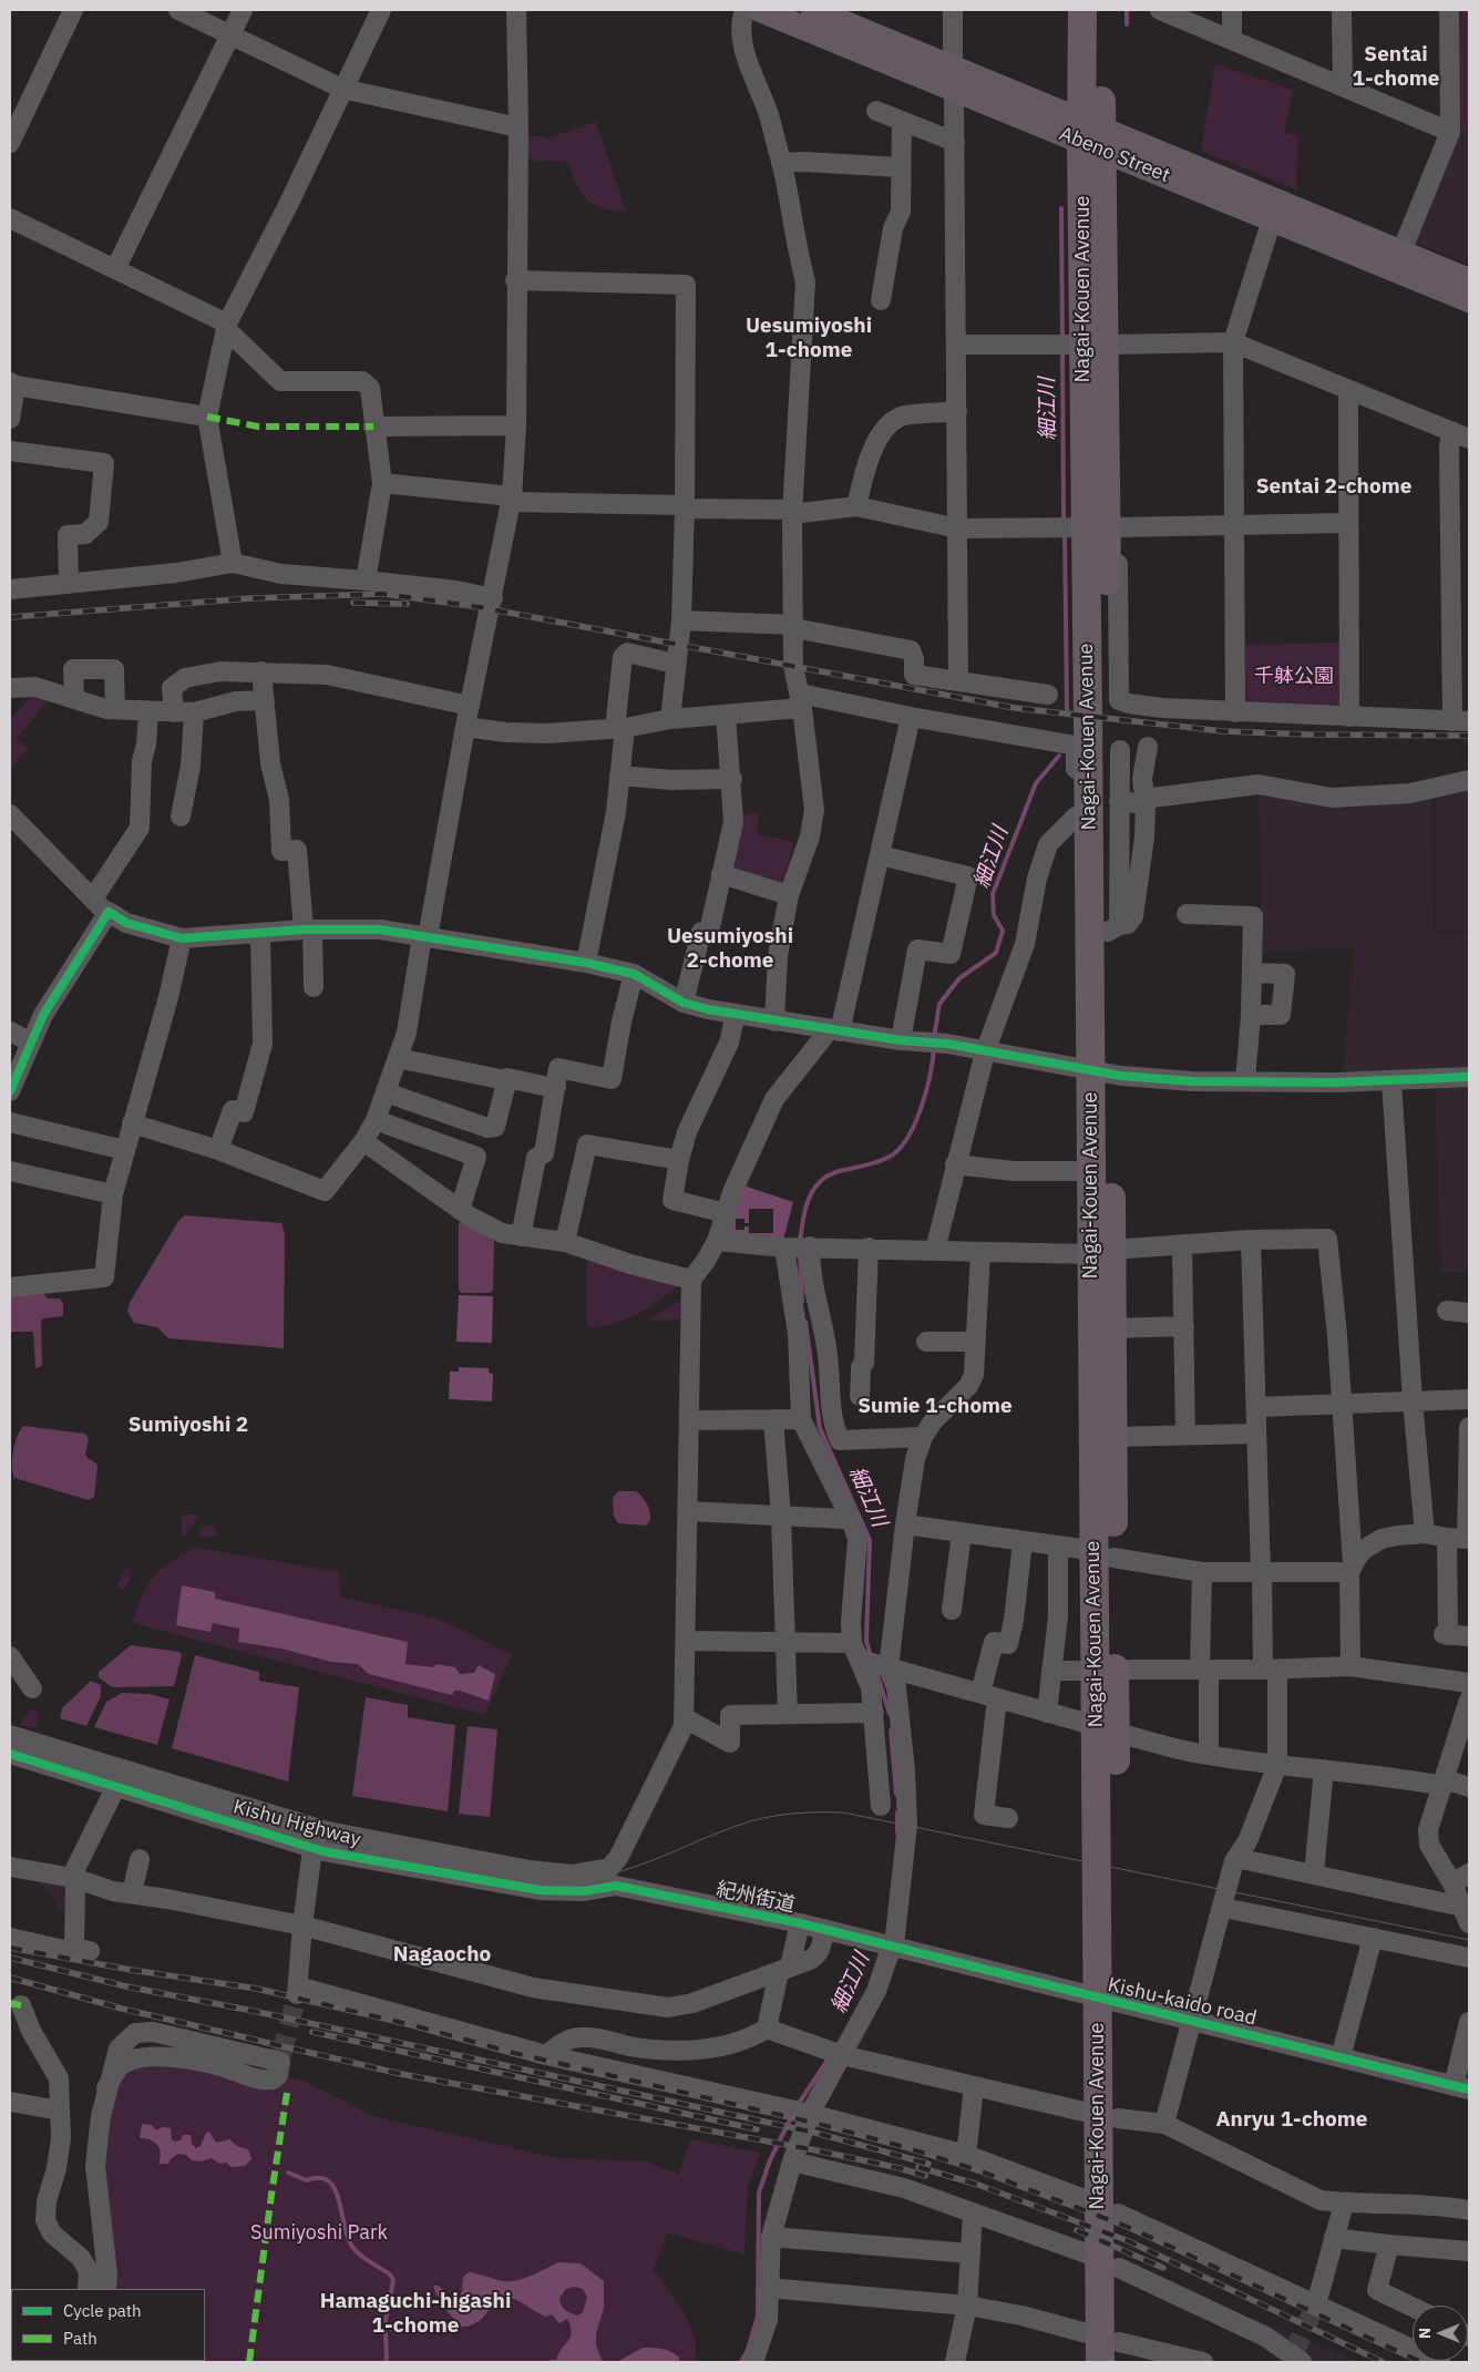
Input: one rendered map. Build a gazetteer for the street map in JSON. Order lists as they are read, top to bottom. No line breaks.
{"streets":{"highway":["Nagai-Kouen Avenue"],"main road":["Abeno Street"],"street":["Kishu Highway","紀州街道","Kishu-kaido road"]},"crossings":[["Abeno Street","Nagai-Kouen Avenue"],["Nagai-Kouen Avenue","Kishu-kaido road"],["Kishu Highway","紀州街道"],["紀州街道","Kishu-kaido road"]],"districts":["Sentai 1-chome","Uesumiyoshi 1-chome","Sentai 2-chome","Uesumiyoshi 2-chome","Sumie 1-chome","Sumiyoshi 2","Nagaocho","Anryu 1-chome","Hamaguchi-higashi 1-chome"],"water":["細江川"],"parks":["千躰公園","Sumiyoshi Park"],"legend":["Cycle path","Path"],"north":"left"}
